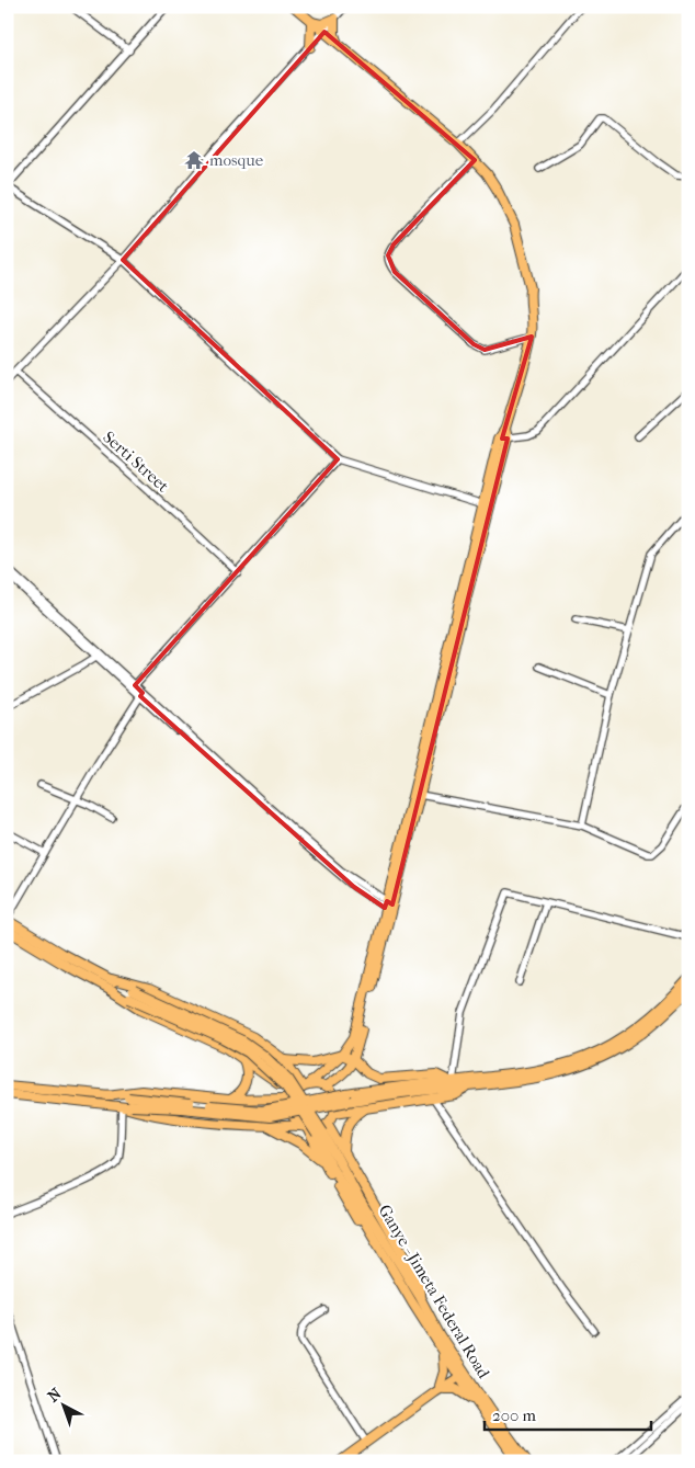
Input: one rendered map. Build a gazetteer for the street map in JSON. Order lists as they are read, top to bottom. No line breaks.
{"streets":{"main road":["Ganye - Jimeta Federal Road"],"street":["Serti Street"]},"places":{"temple":["mosque"]},"scale_bar":"200 m","north":"top left"}
